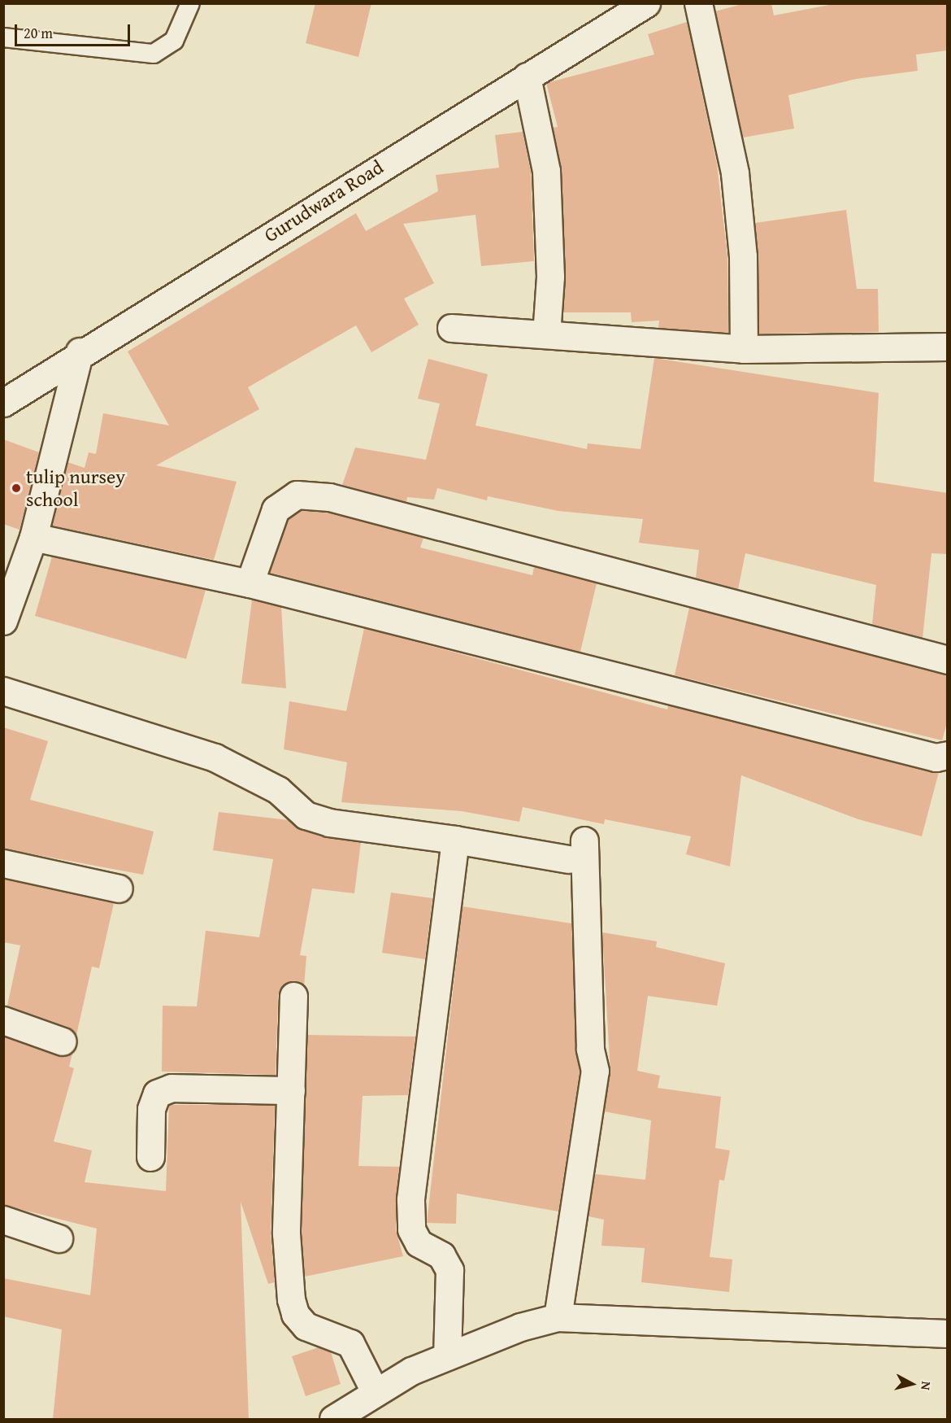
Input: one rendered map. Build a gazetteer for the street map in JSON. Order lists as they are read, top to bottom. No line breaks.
{"streets":{"street":["Gurudwara Road"]},"places":["tulip nursey school"],"scale_bar":"20 m","north":"right"}
